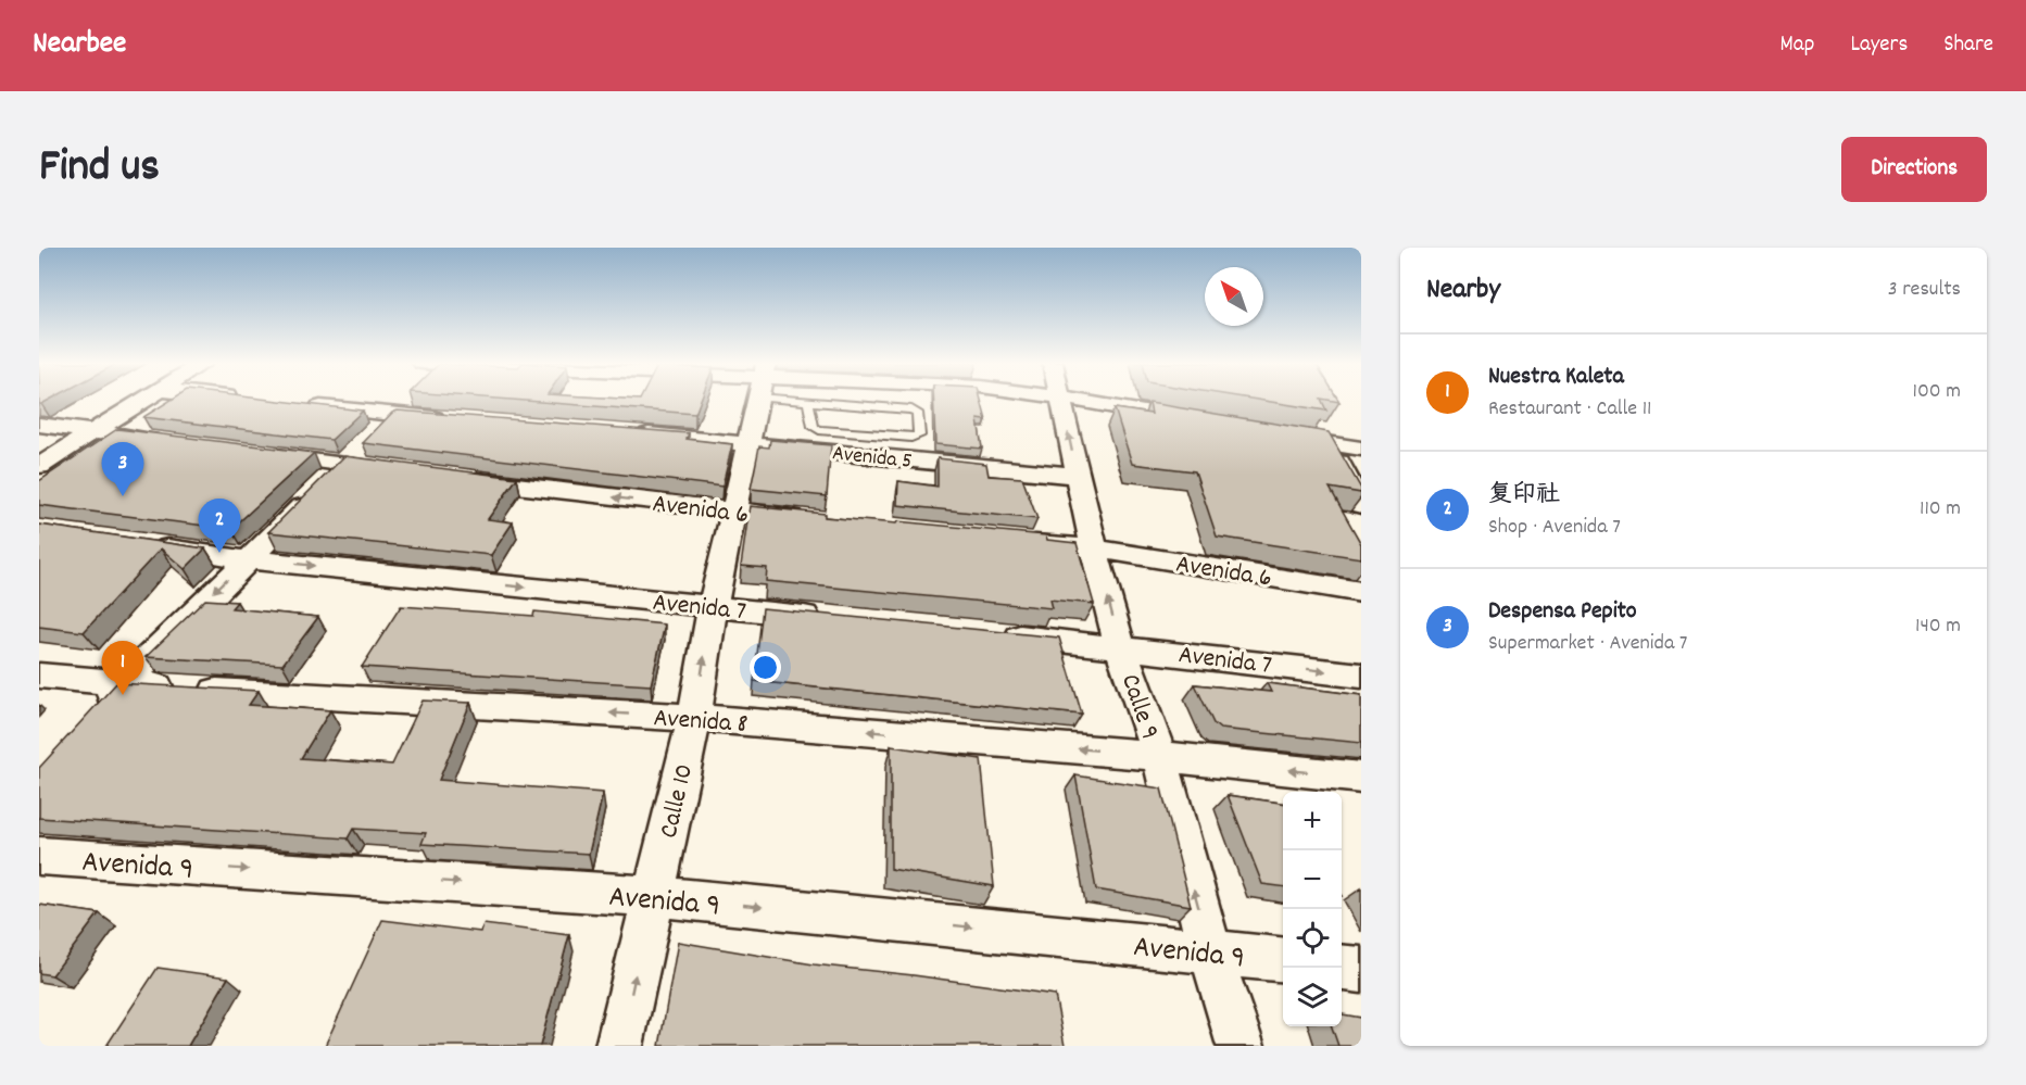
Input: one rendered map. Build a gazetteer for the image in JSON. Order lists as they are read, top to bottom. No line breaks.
{"streets":{"street":["Avenida 5","Avenida 6","Avenida 7","Calle 9","Avenida 8","Calle 10","Avenida 9"]},"crossings":[["Avenida 5","Calle 9"],["Avenida 5","Calle 10"],["Avenida 6","Calle 9"],["Avenida 6","Calle 10"],["Avenida 7","Calle 9"],["Avenida 7","Calle 10"],["Calle 9","Avenida 8"],["Calle 9","Avenida 9"],["Avenida 8","Calle 10"],["Calle 10","Avenida 9"]],"one_way":["Avenida 6","Calle 9","Avenida 8","Calle 10","Avenida 9"],"north":"top left","page":{"header":"Nearbee","nav":["Map","Layers","Share"],"title":"Find us","buttons":"Directions","heading":["Nearby","3 results"],"list":[{"mark":"1","name":"Nuestra Kaleta","note":"Restaurant · Calle 11","value":"100 m"},{"mark":"2","name":"复印社","note":"Shop · Avenida 7","value":"110 m"},{"mark":"3","name":"Despensa Pepito","note":"Supermarket · Avenida 7","value":"140 m"}],"pins":["3","2","1"],"map_buttons":["+","−"]}}
